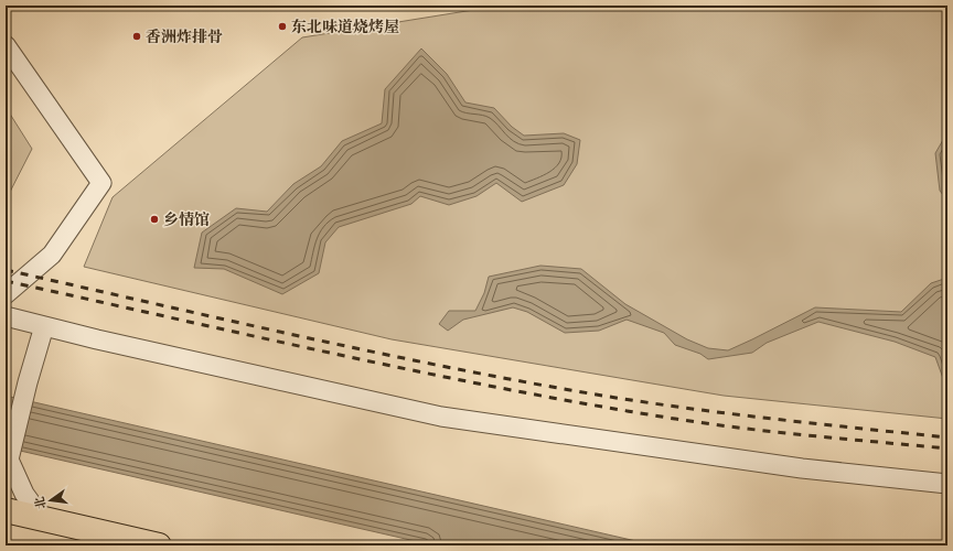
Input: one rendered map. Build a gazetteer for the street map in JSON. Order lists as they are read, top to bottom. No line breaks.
{"places":["东北味道烧烤屋","香洲炸排骨","乡情馆"],"north":"left"}
